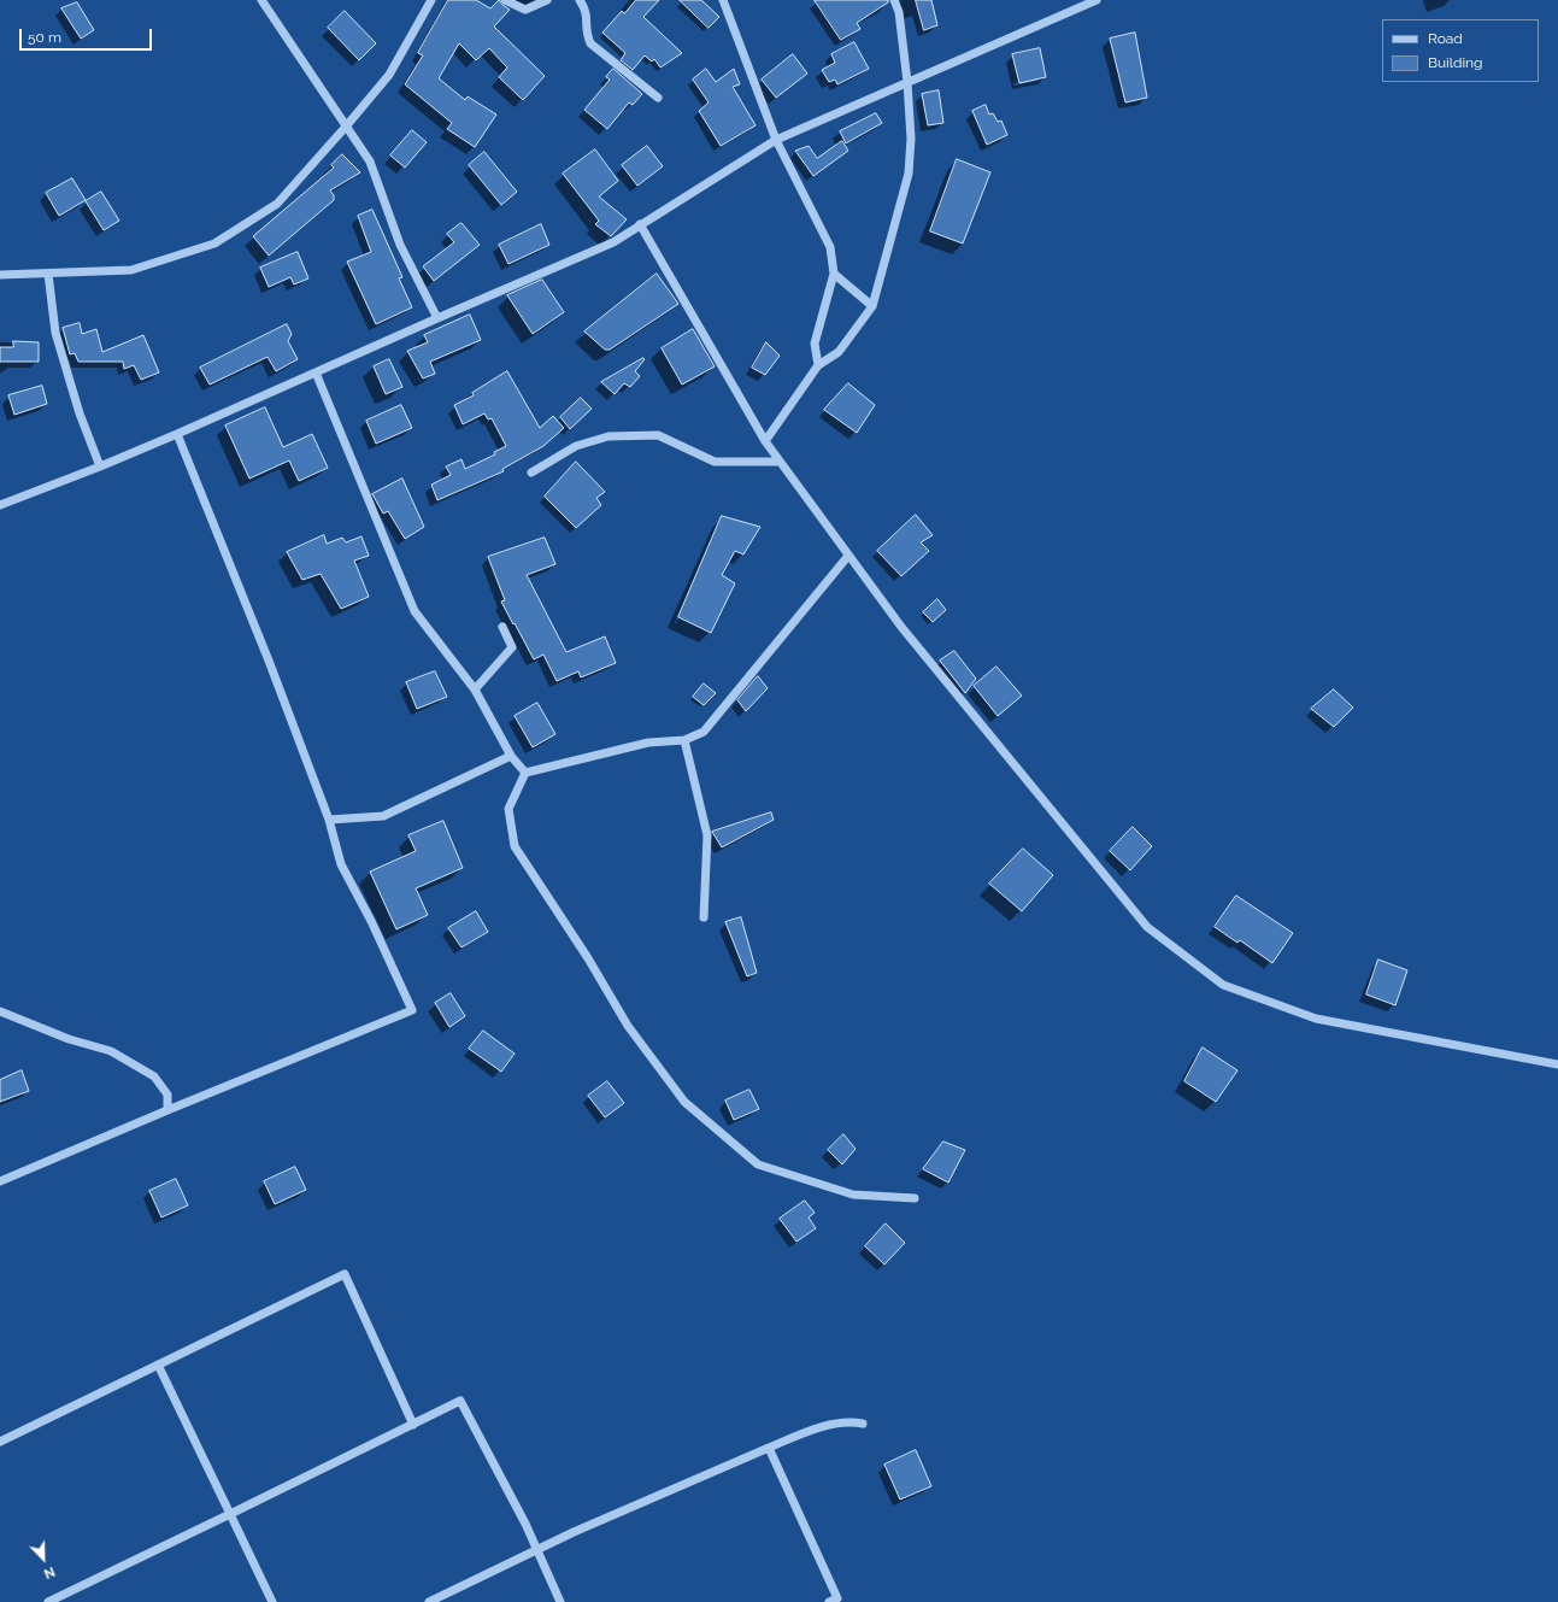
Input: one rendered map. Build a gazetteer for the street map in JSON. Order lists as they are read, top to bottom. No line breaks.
{"legend":["Road","Building"],"scale_bar":"50 m","north":"bottom right"}
